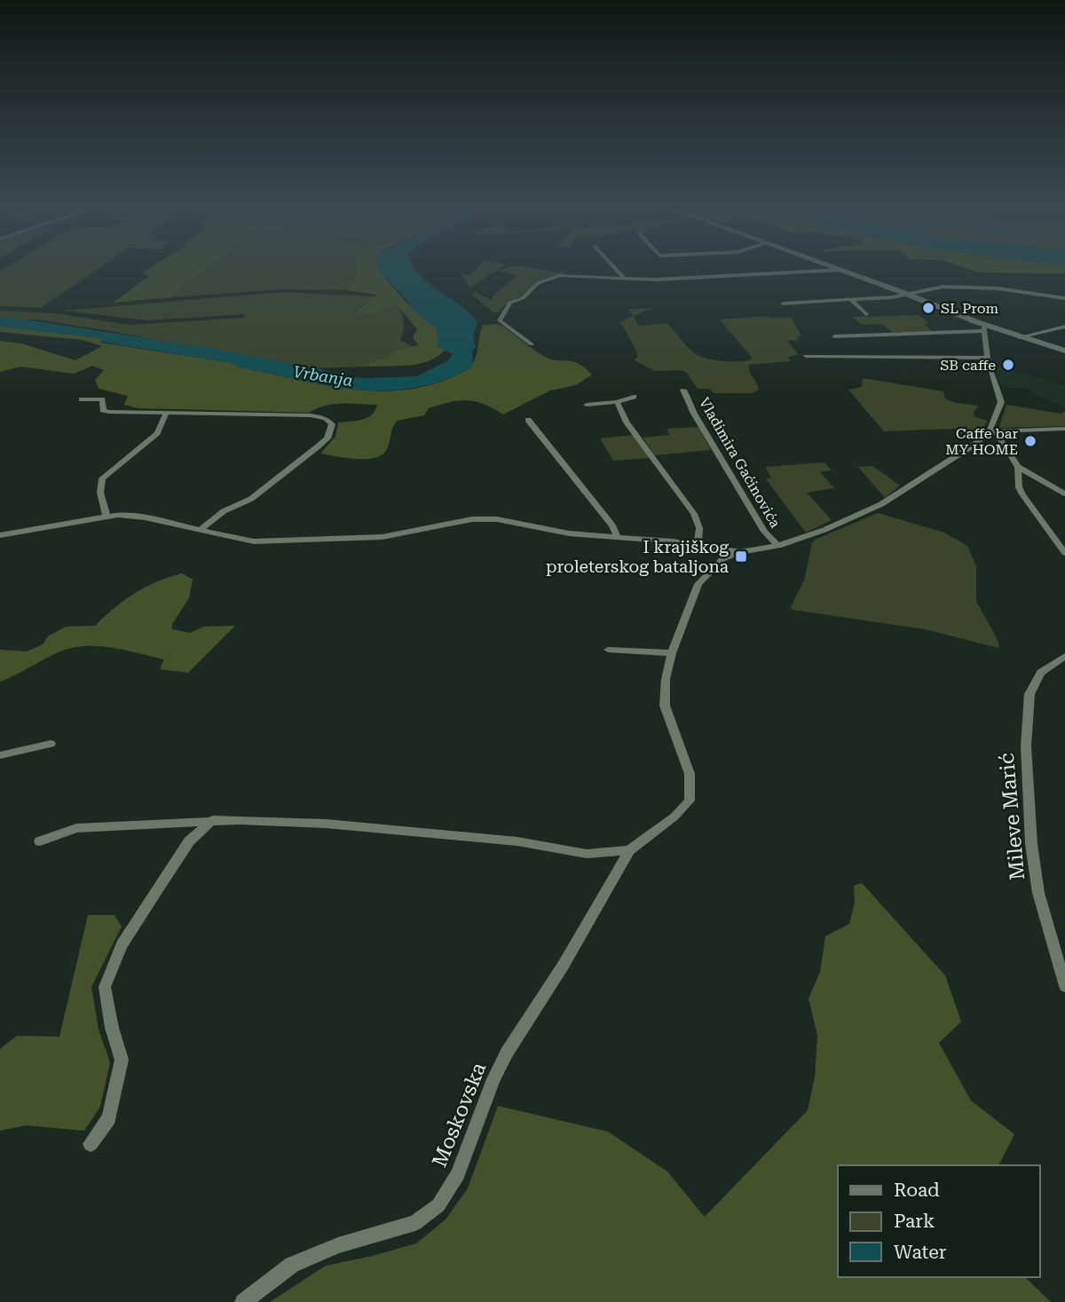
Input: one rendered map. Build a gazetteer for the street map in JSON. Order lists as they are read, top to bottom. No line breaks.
{"streets":{"street":["Vladimira Gaćinovića","Mileve Marić","Moskovska"]},"water":["Vrbanja"],"places":{"other":["SL Prom","SB caffe","Caffe bar MY HOME"],"transit":["I krajiškog proleterskog bataljona"]},"legend":["Road","Park","Water"]}
